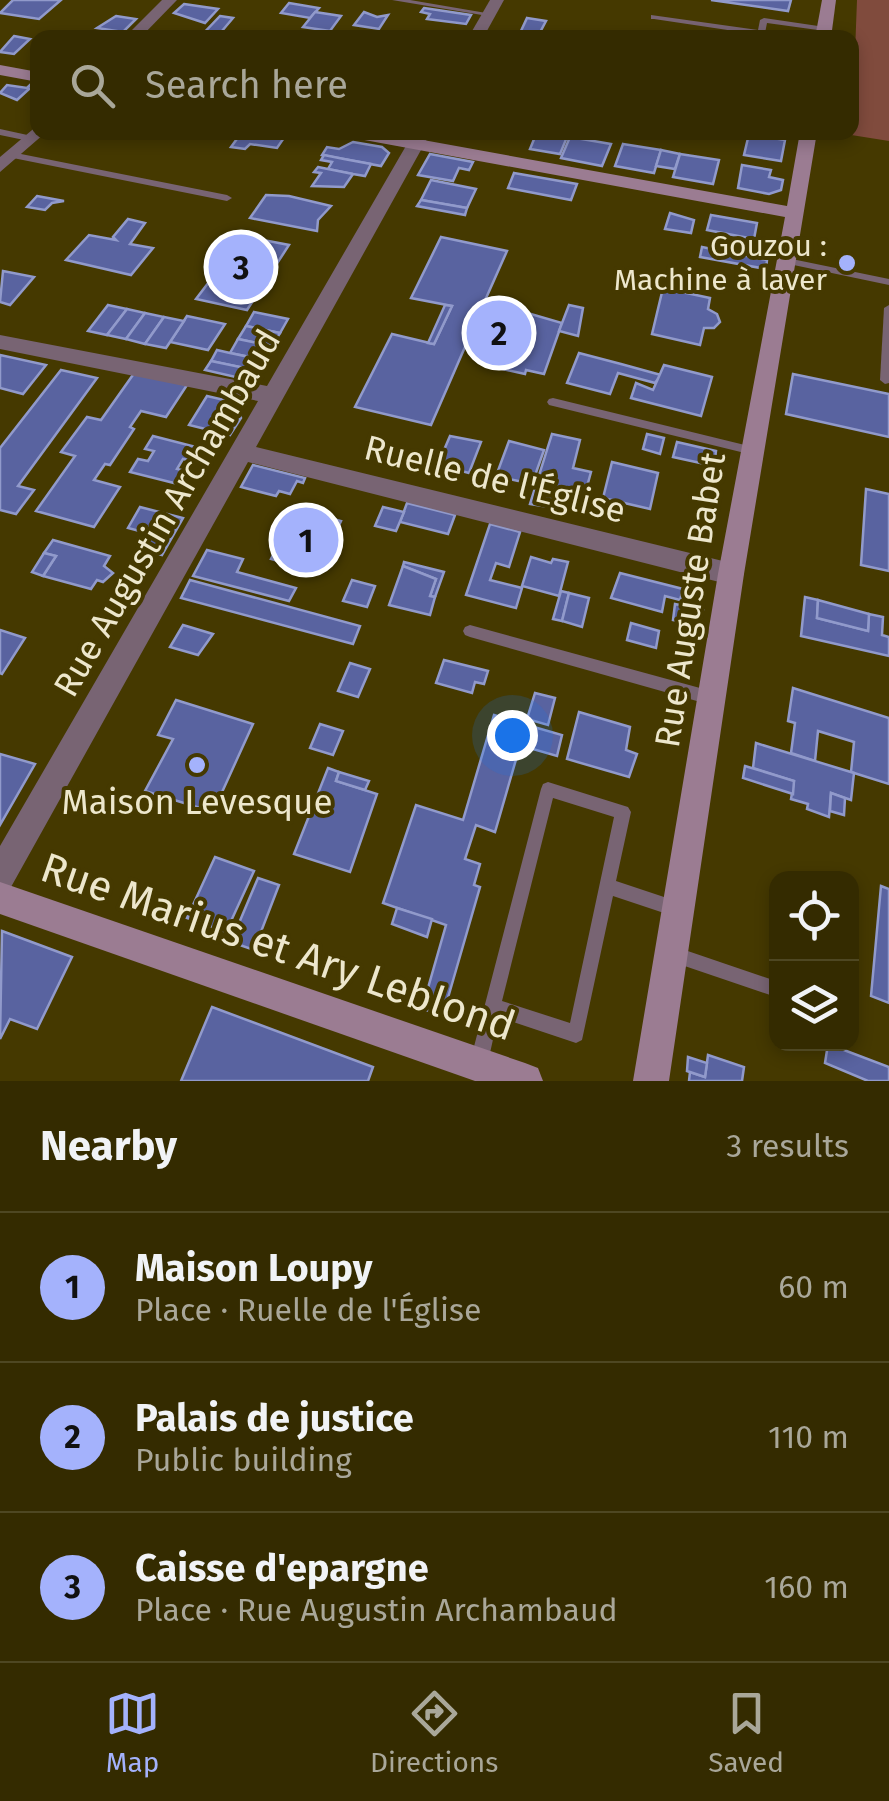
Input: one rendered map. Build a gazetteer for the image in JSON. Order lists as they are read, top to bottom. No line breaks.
{"streets":{"street":["Ruelle de l'Église","Rue Augustin Archambaud","Rue Auguste Babet","Rue Marius et Ary Leblond"]},"crossings":[["Ruelle de l'Église","Rue Augustin Archambaud"],["Ruelle de l'Église","Rue Auguste Babet"]],"places":["Gouzou : Machine à laver","Maison Levesque"],"page":{"search":"Search here","pins":["3","2","1"],"heading":["Nearby","3 results"],"list":[{"mark":"1","name":"Maison Loupy","note":"Place · Ruelle de l'Église","value":"60 m"},{"mark":"2","name":"Palais de justice","note":"Public building","value":"110 m"},{"mark":"3","name":"Caisse d'epargne","note":"Place · Rue Augustin Archambaud","value":"160 m"}],"nav":["Map","Directions","Saved"]}}
